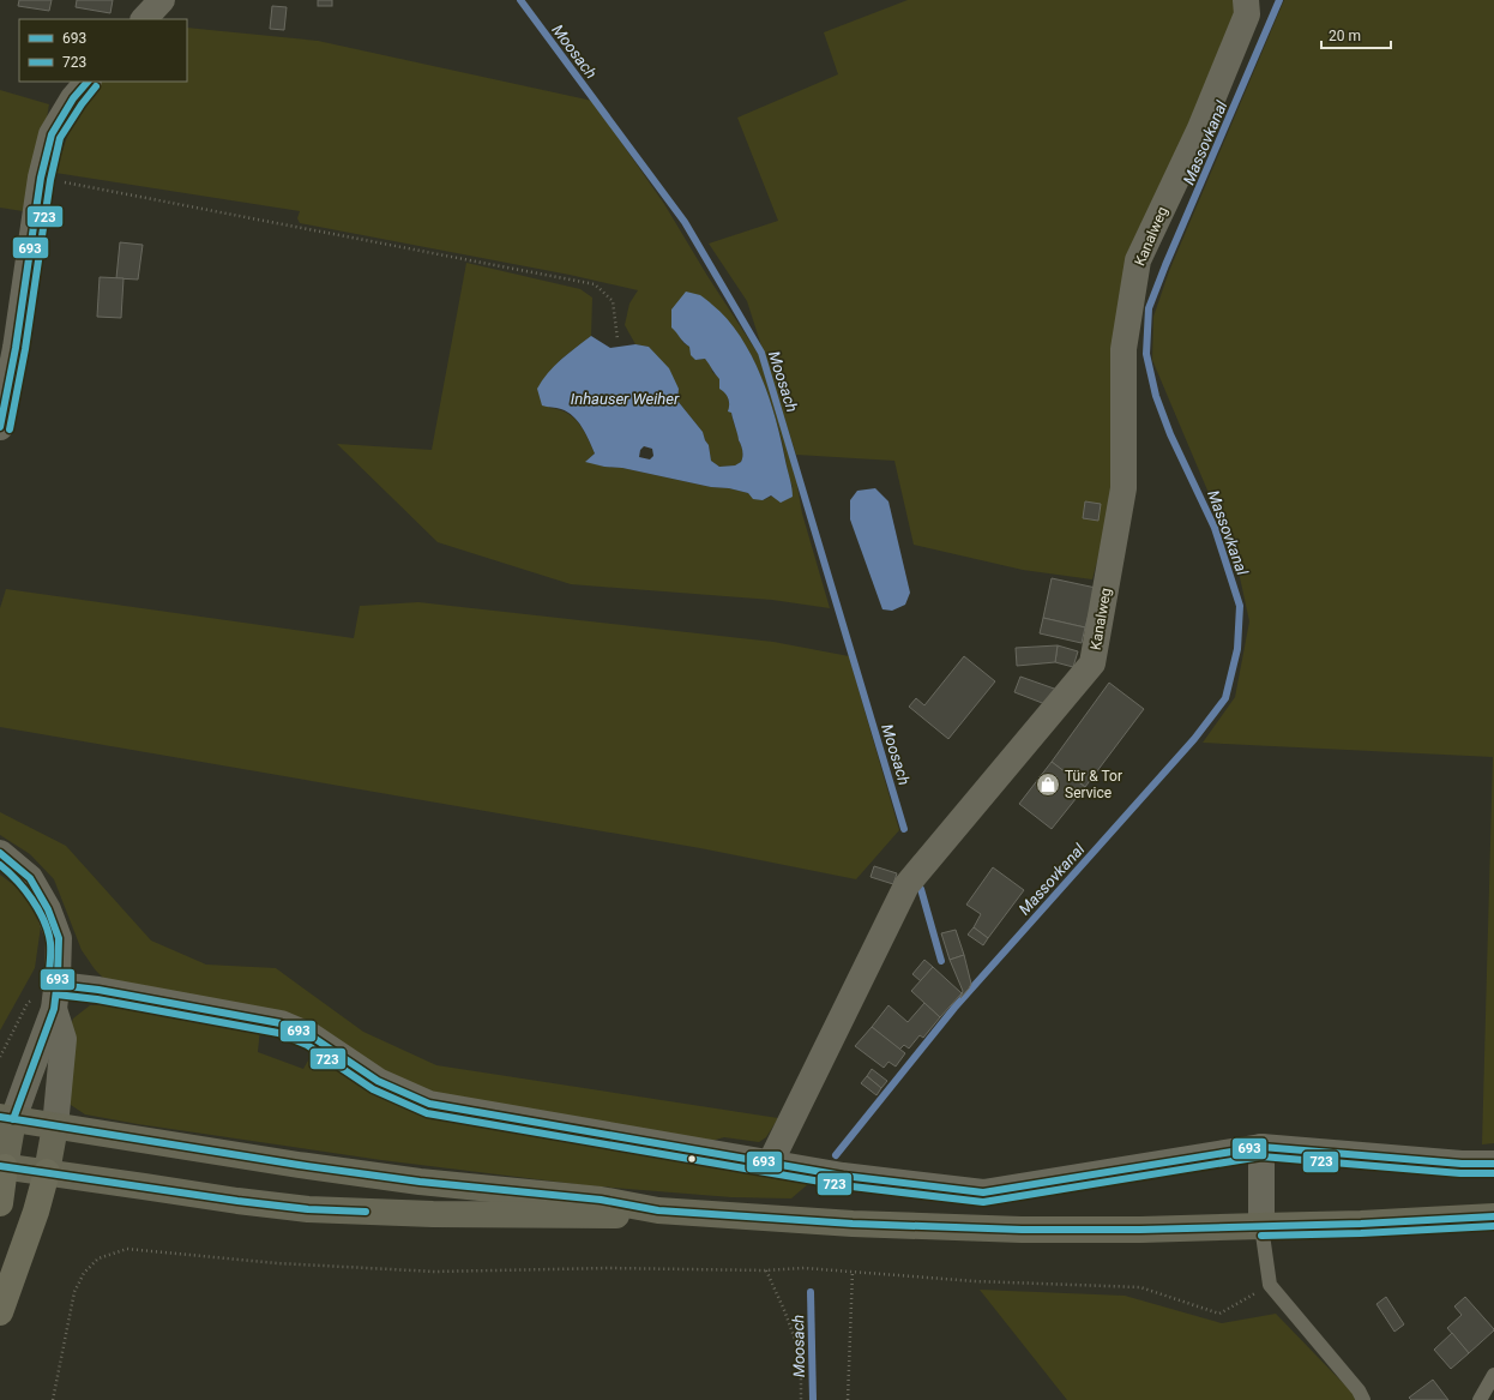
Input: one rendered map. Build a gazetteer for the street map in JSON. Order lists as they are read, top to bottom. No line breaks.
{"streets":{"street":["Kanalweg"]},"water":["Moosach","Massovkanal","Inhauser Weiher"],"places":{"shop":["Tür & Tor Service"]},"lines":["transit line 693","transit line 723"],"legend":["693","723"],"scale_bar":"20 m"}
